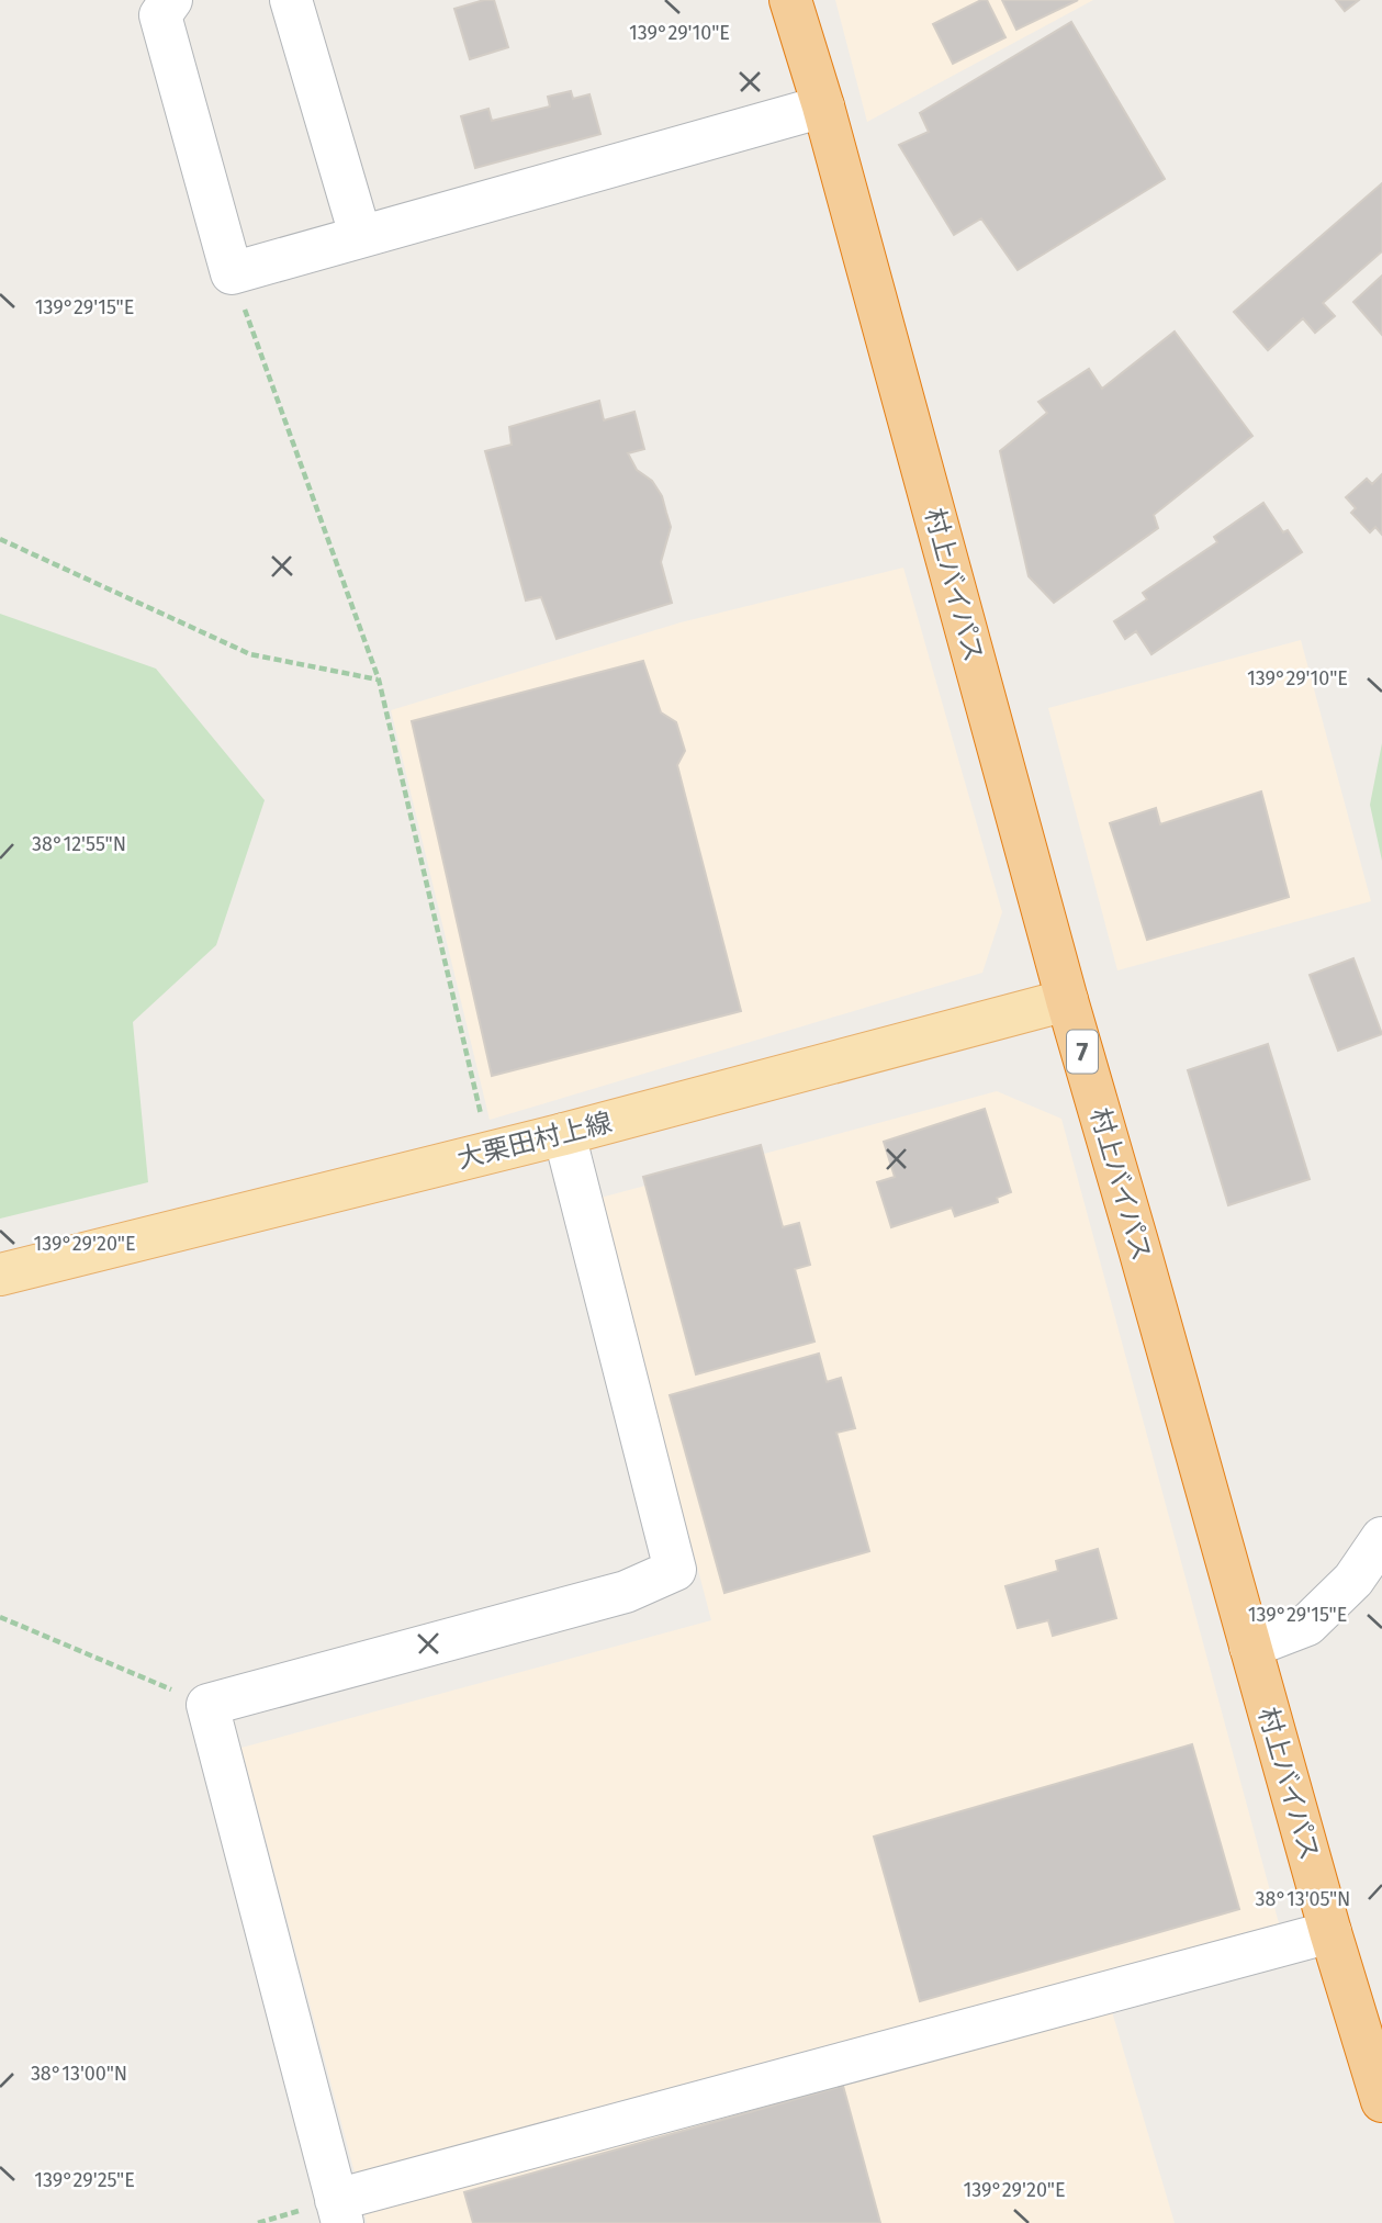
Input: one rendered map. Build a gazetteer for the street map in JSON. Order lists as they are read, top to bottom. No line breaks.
{"streets":{"highway":["村上バイパス","7"],"main road":["大栗田村上線"]},"crossings":[["村上バイパス","大栗田村上線"]],"coordinates":["139°29'10\"E","139°29'15\"E","38°12'55\"N","139°29'20\"E","38°13'05\"N","38°13'00\"N","139°29'25\"E"]}
